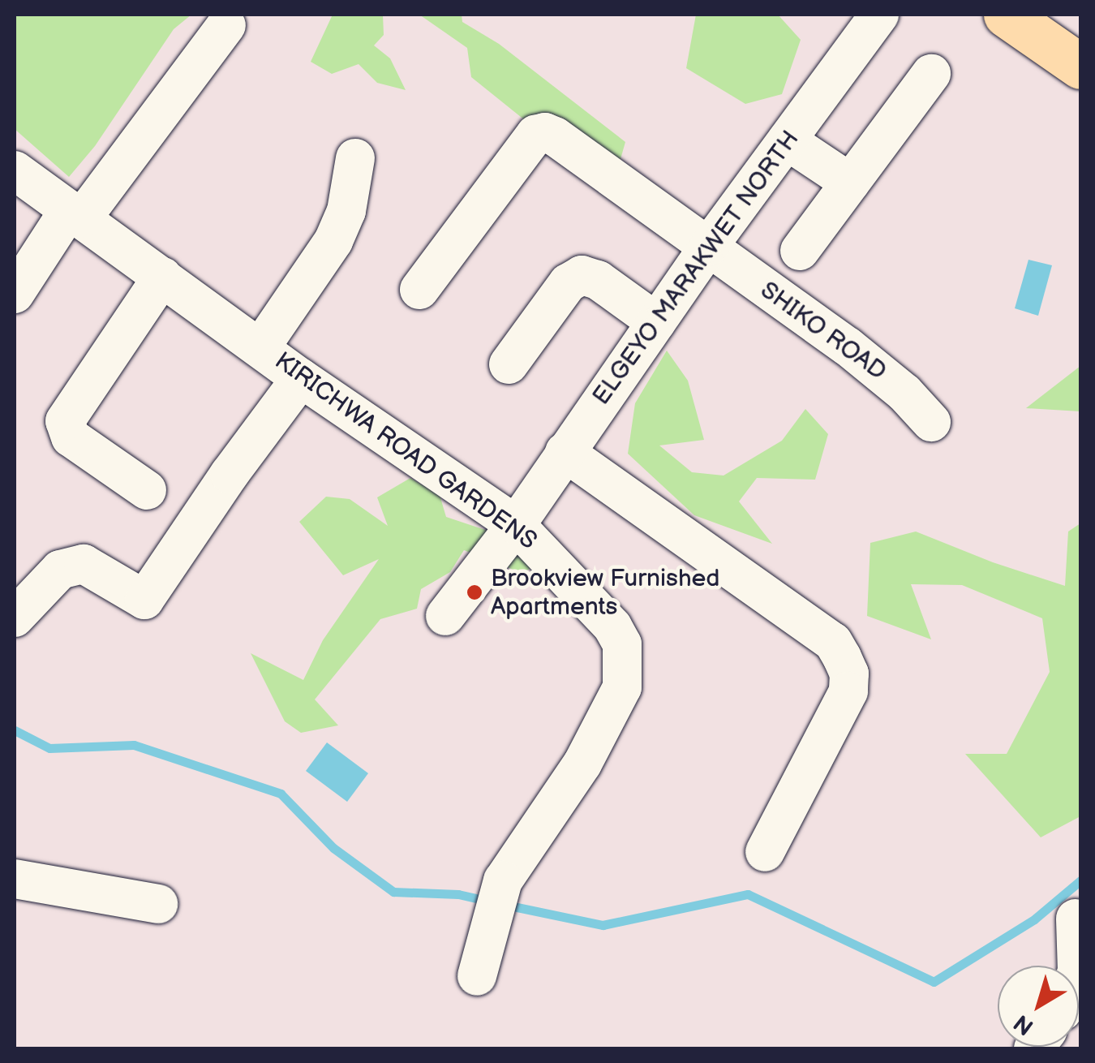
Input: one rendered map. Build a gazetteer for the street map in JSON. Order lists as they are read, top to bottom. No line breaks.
{"streets":{"street":["ELGEYO MARAKWET NORTH","SHIKO ROAD","KIRICHWA ROAD GARDENS"]},"crossings":[["ELGEYO MARAKWET NORTH","SHIKO ROAD"],["ELGEYO MARAKWET NORTH","KIRICHWA ROAD GARDENS"]],"places":["Brookview Furnished Apartments"],"north":"bottom left"}
